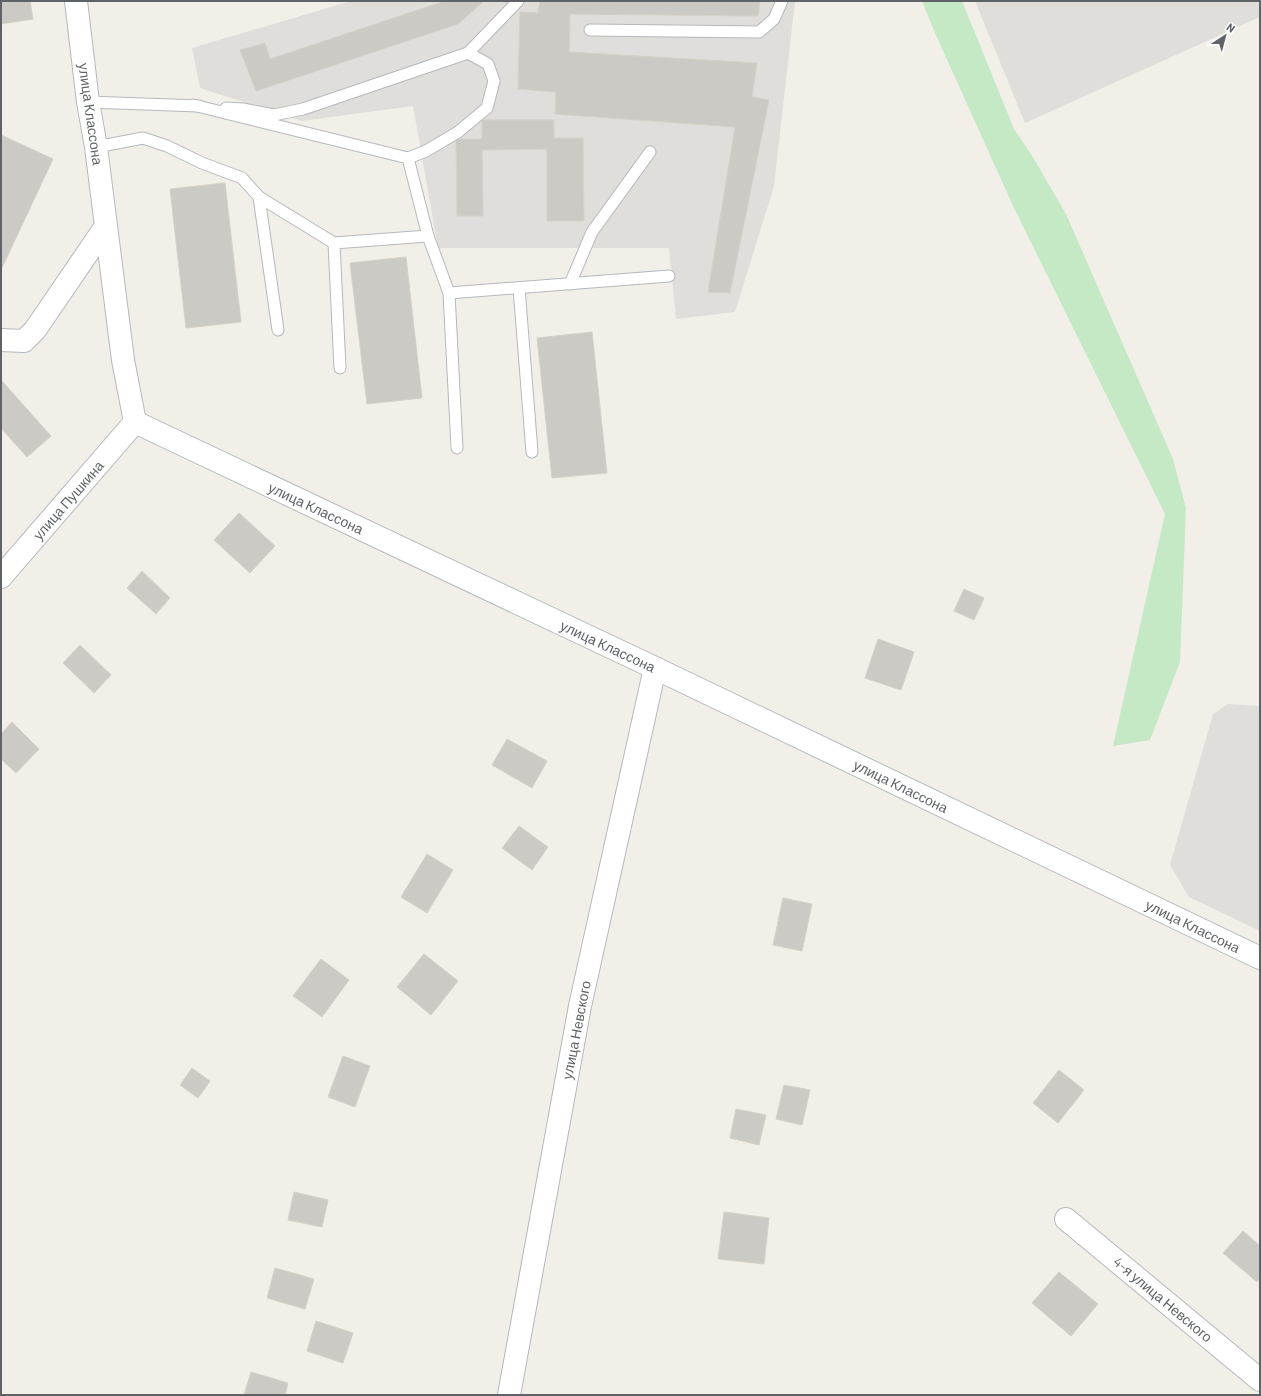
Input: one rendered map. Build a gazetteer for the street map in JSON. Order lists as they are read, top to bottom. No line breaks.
{"streets":{"street":["улица Классона","улица Пушкина","улица Невского","4-я улица Невского"]},"crossings":[["улица Классона","улица Пушкина"],["улица Классона","улица Невского"]],"north":"top right"}
